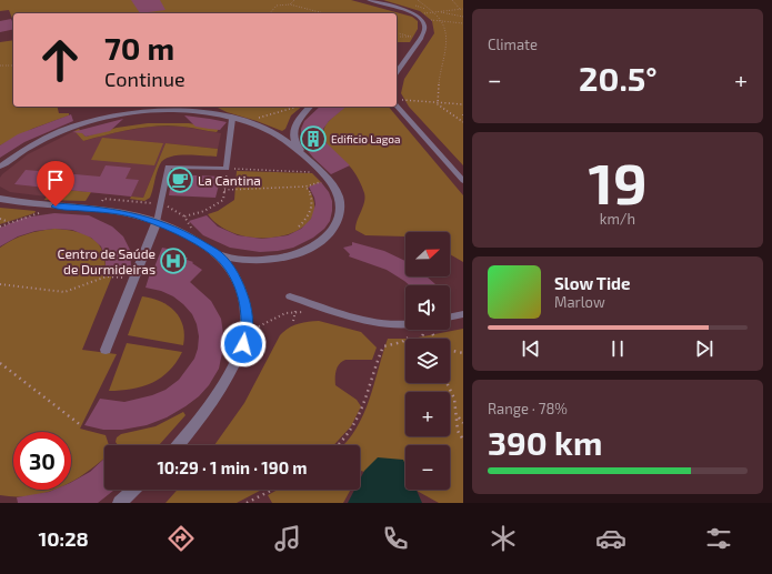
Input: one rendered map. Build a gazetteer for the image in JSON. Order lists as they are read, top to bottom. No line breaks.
{"places":{"building":["Edificio Lagoa"],"cafe":["La Cantina"],"hospital":["Centro de Saúde de Durmideiras"]},"north":"right","page":{"tile":["Climate",["19","km/h"],["Range · 78%","390 km"]],"turn":["70 m","Continue"],"heat":["−","20.5°","+"],"map_buttons":["+","−"],"song":["Slow Tide","Marlow"],"limit":"30","trip":"10:29 · 1 min · 190 m","tabs":"10:28"}}
